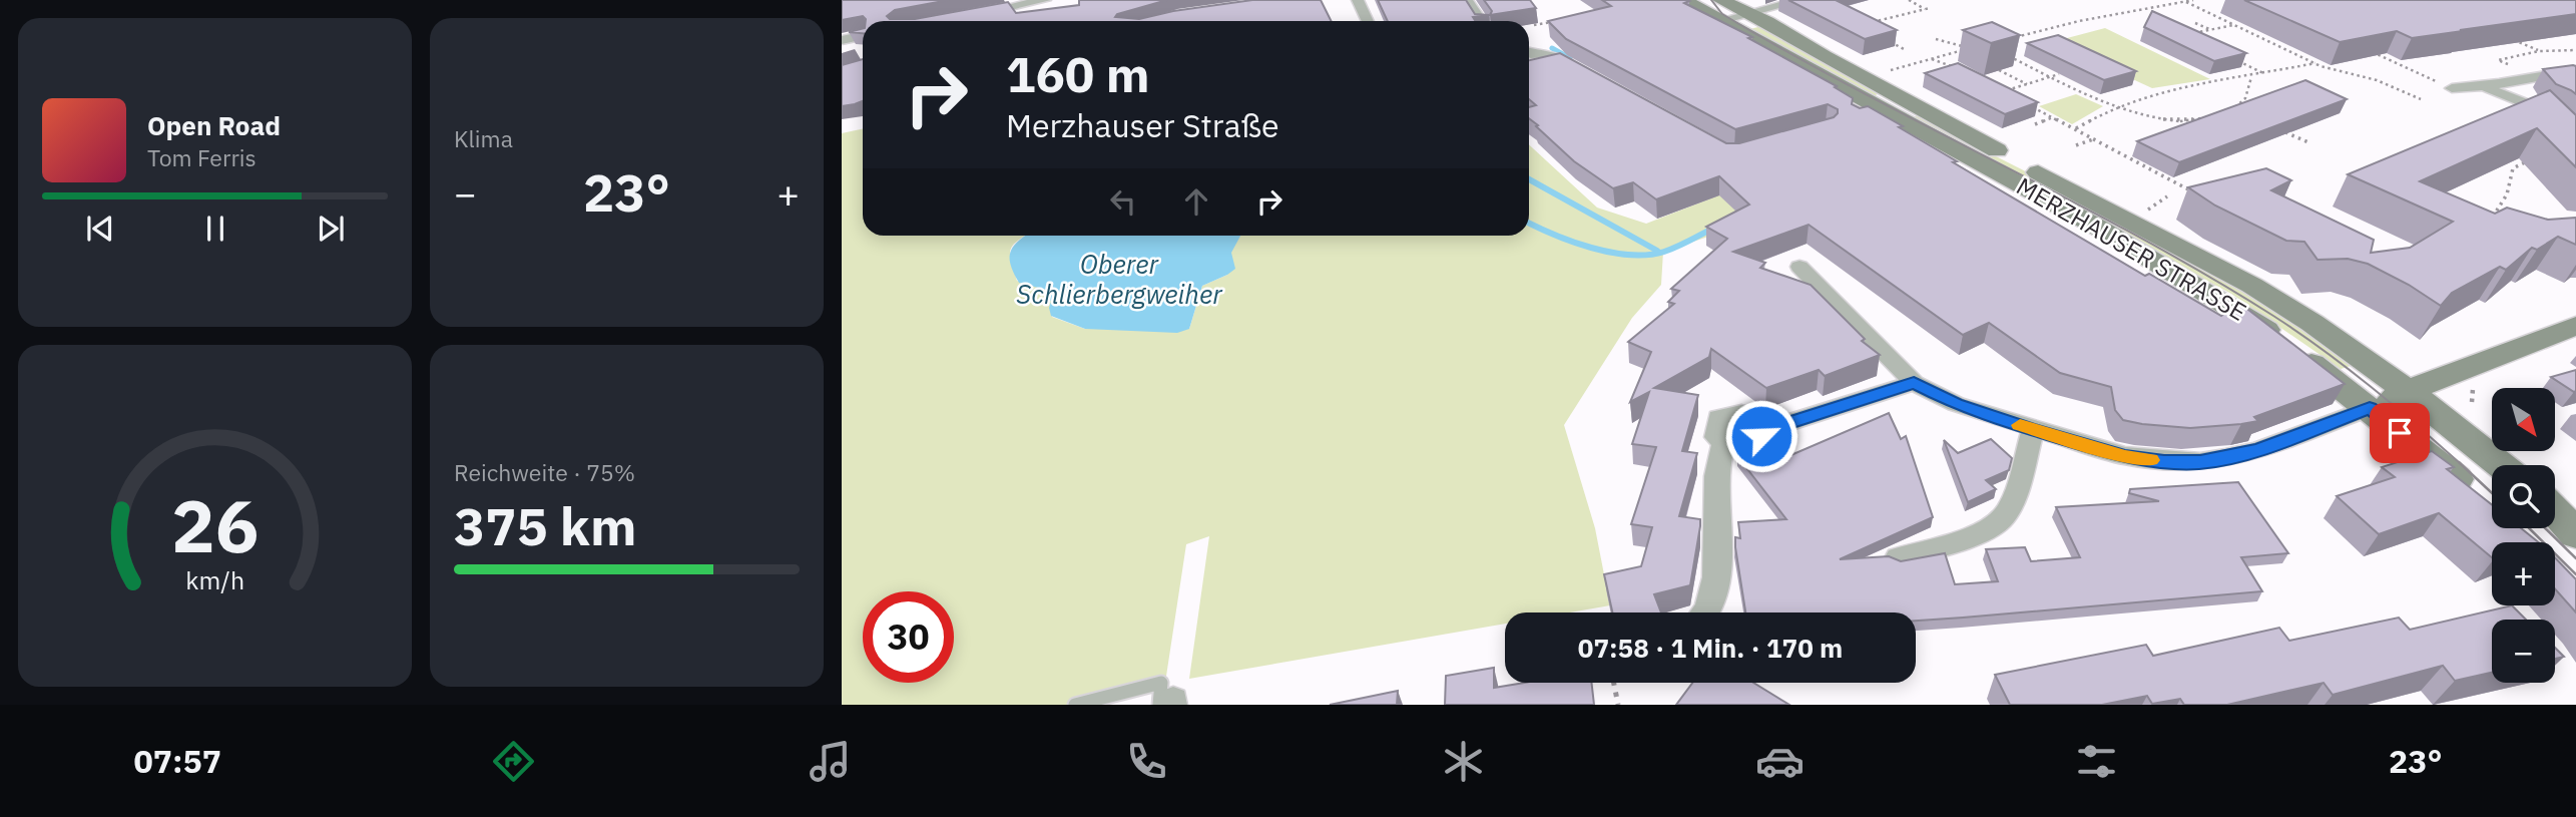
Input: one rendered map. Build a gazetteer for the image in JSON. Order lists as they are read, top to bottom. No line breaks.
{"streets":{"main road":["MERZHAUSER STRASSE"]},"water":["Oberer Schlierbergweiher"],"north":"bottom right","page":{"tile":["Klima",["Reichweite · 75%","375 km"]],"turn":["160 m","Merzhauser Straße"],"song":["Open Road","Tom Ferris"],"heat":["−","23°","+"],"map_buttons":["+","−"],"limit":"30","trip":"07:58 · 1 Min. · 170 m","tabs":["07:57","23°"],"gauge":["26","km/h"]}}
